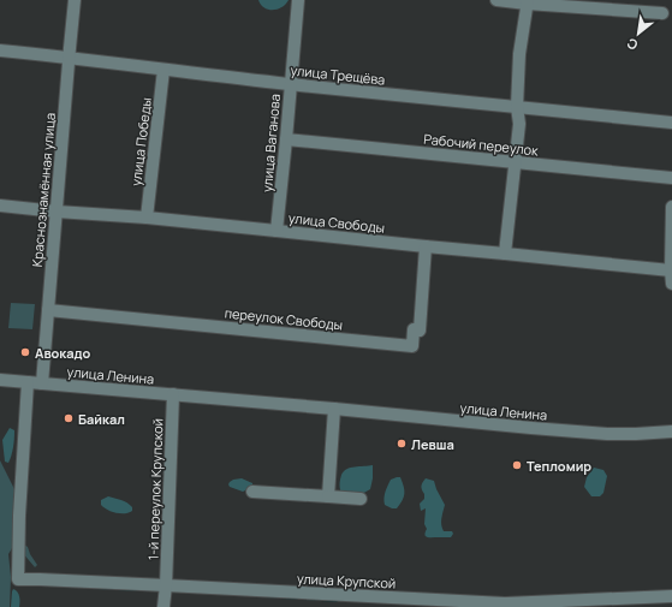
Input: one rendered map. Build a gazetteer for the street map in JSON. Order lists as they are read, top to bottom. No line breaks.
{"streets":{"street":["улица Трещёва","улица Победы","улица Ваганова","Рабочий переулок","Краснознамённая улица","улица Свободы","переулок Свободы","улица Ленина","1-й переулок Крупской","улица Крупской"]},"crossings":[["улица Трещёва","улица Победы"],["улица Трещёва","улица Ваганова"],["улица Трещёва","Краснознамённая улица"],["улица Победы","улица Свободы"],["улица Ваганова","Рабочий переулок"],["улица Ваганова","улица Свободы"],["Краснознамённая улица","улица Свободы"],["Краснознамённая улица","переулок Свободы"],["Краснознамённая улица","улица Ленина"],["улица Свободы","переулок Свободы"],["улица Ленина","1-й переулок Крупской"],["улица Ленина","улица Крупской"],["1-й переулок Крупской","улица Крупской"]],"places":["Авокадо","Байкал","Левша","Тепломир"],"north":"bottom left"}
